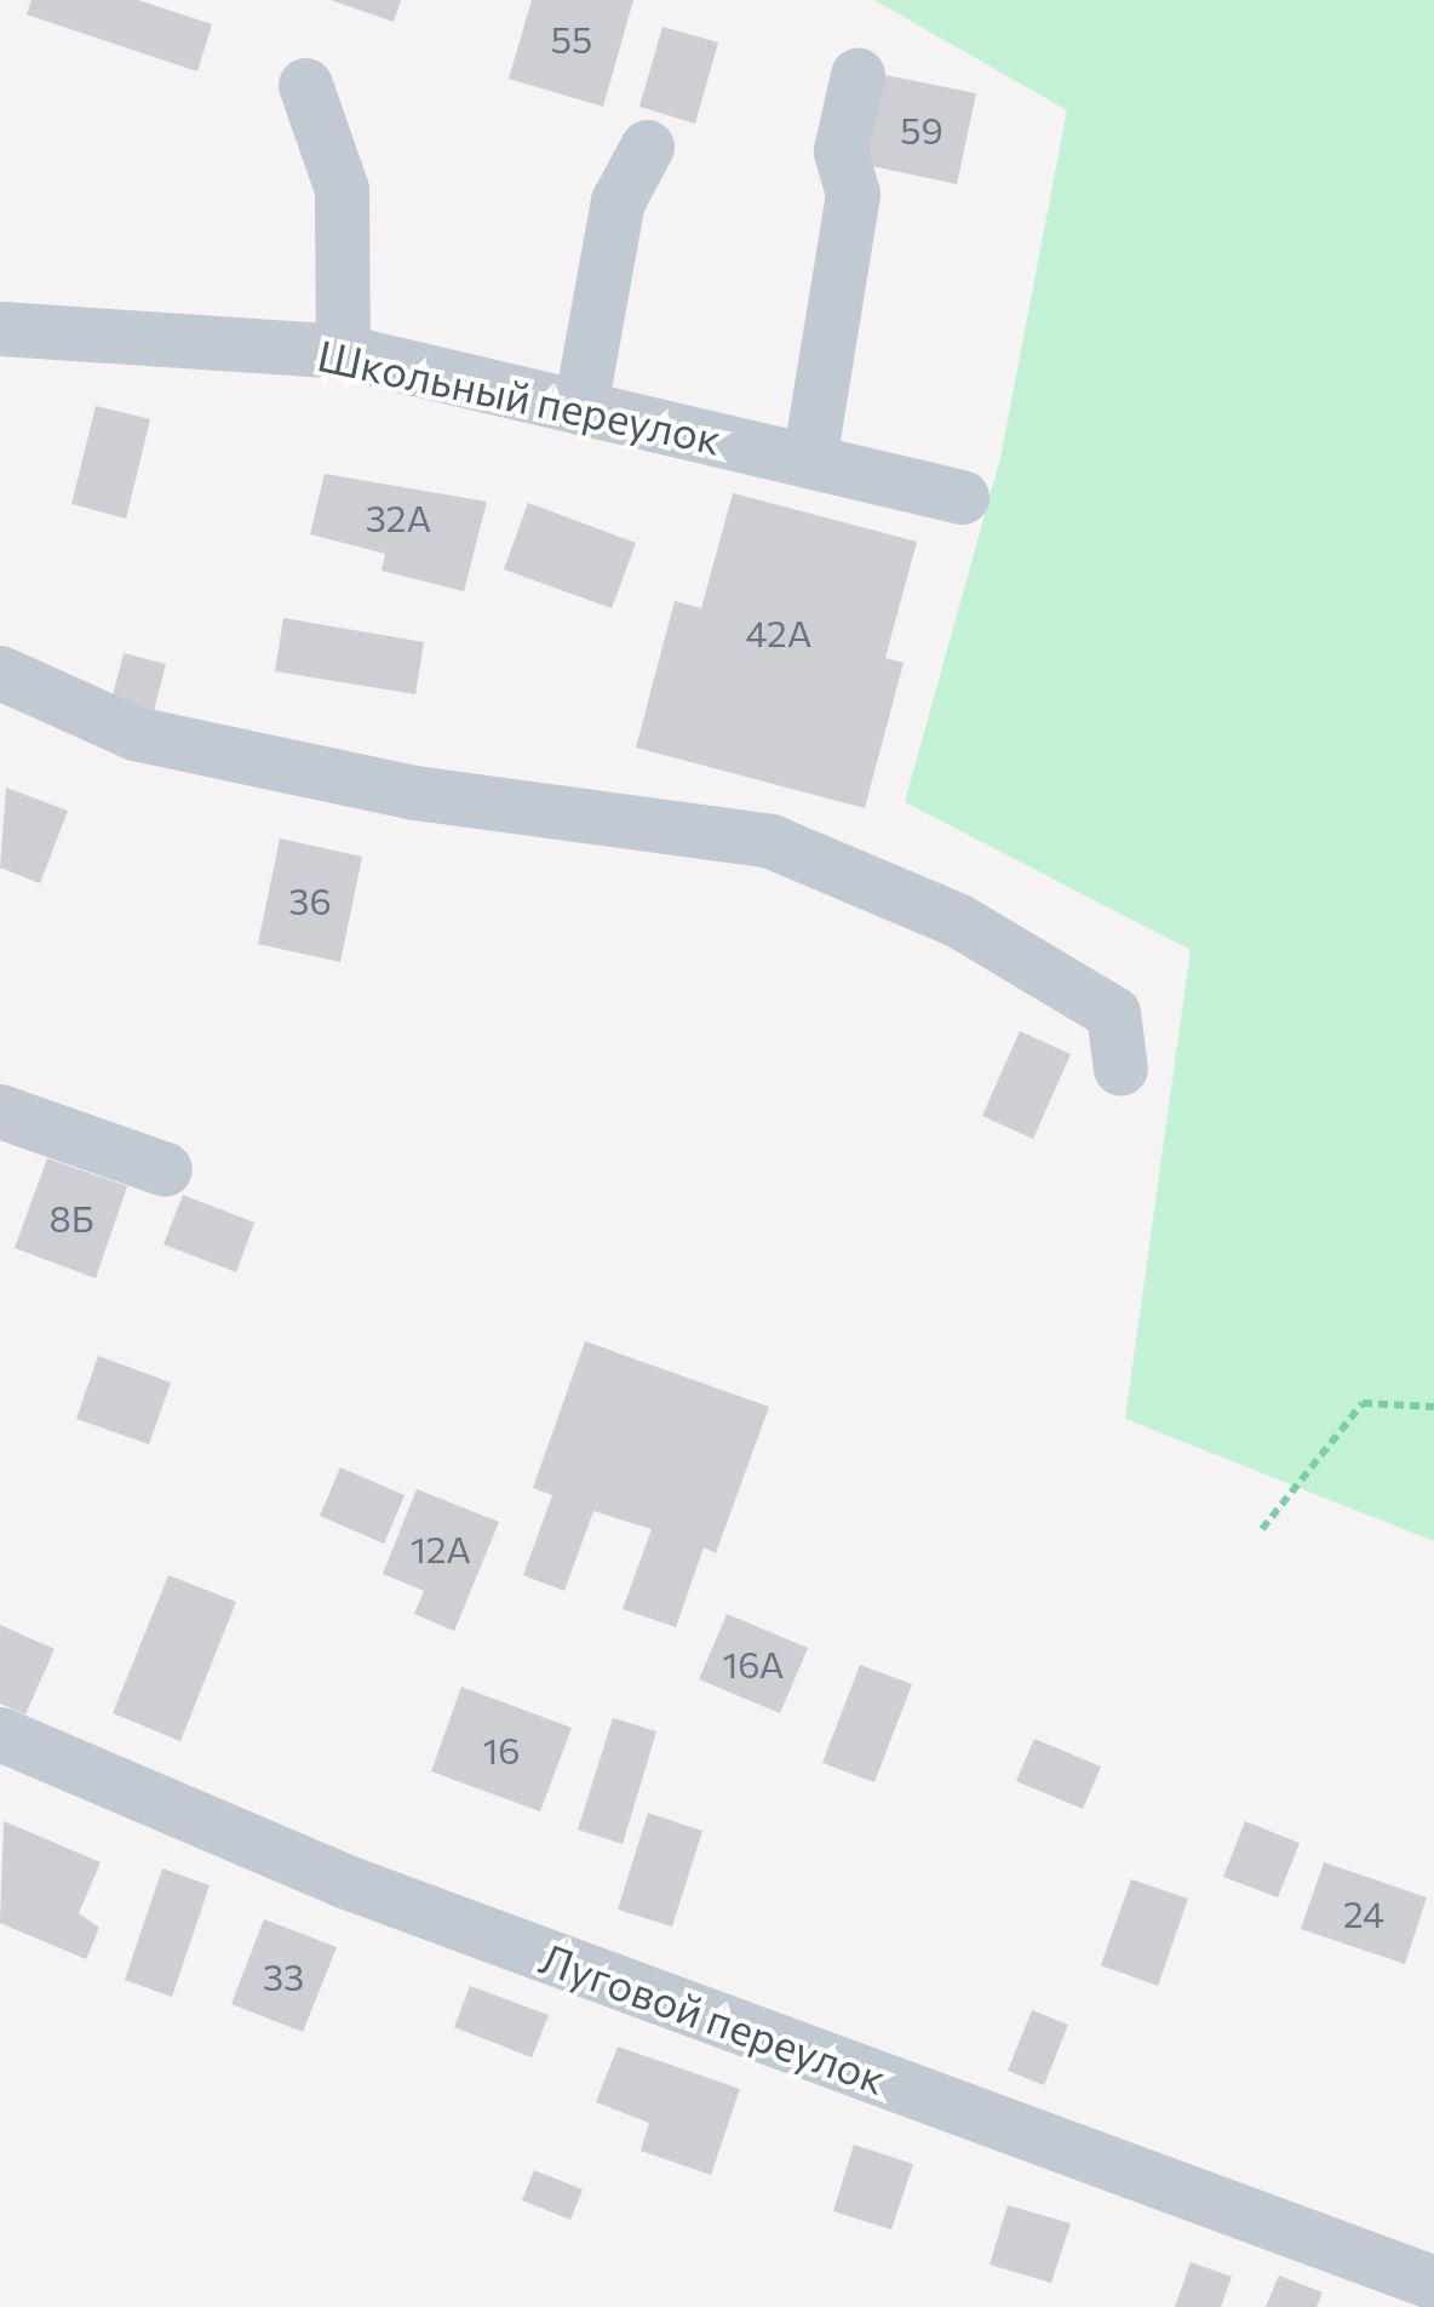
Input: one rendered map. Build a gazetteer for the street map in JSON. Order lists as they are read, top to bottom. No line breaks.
{"streets":{"street":["Школьный переулок","Луговой переулок"]},"house_numbers":["55","59","32А","42А","36","8Б","12А","16А","16","24","33"]}
